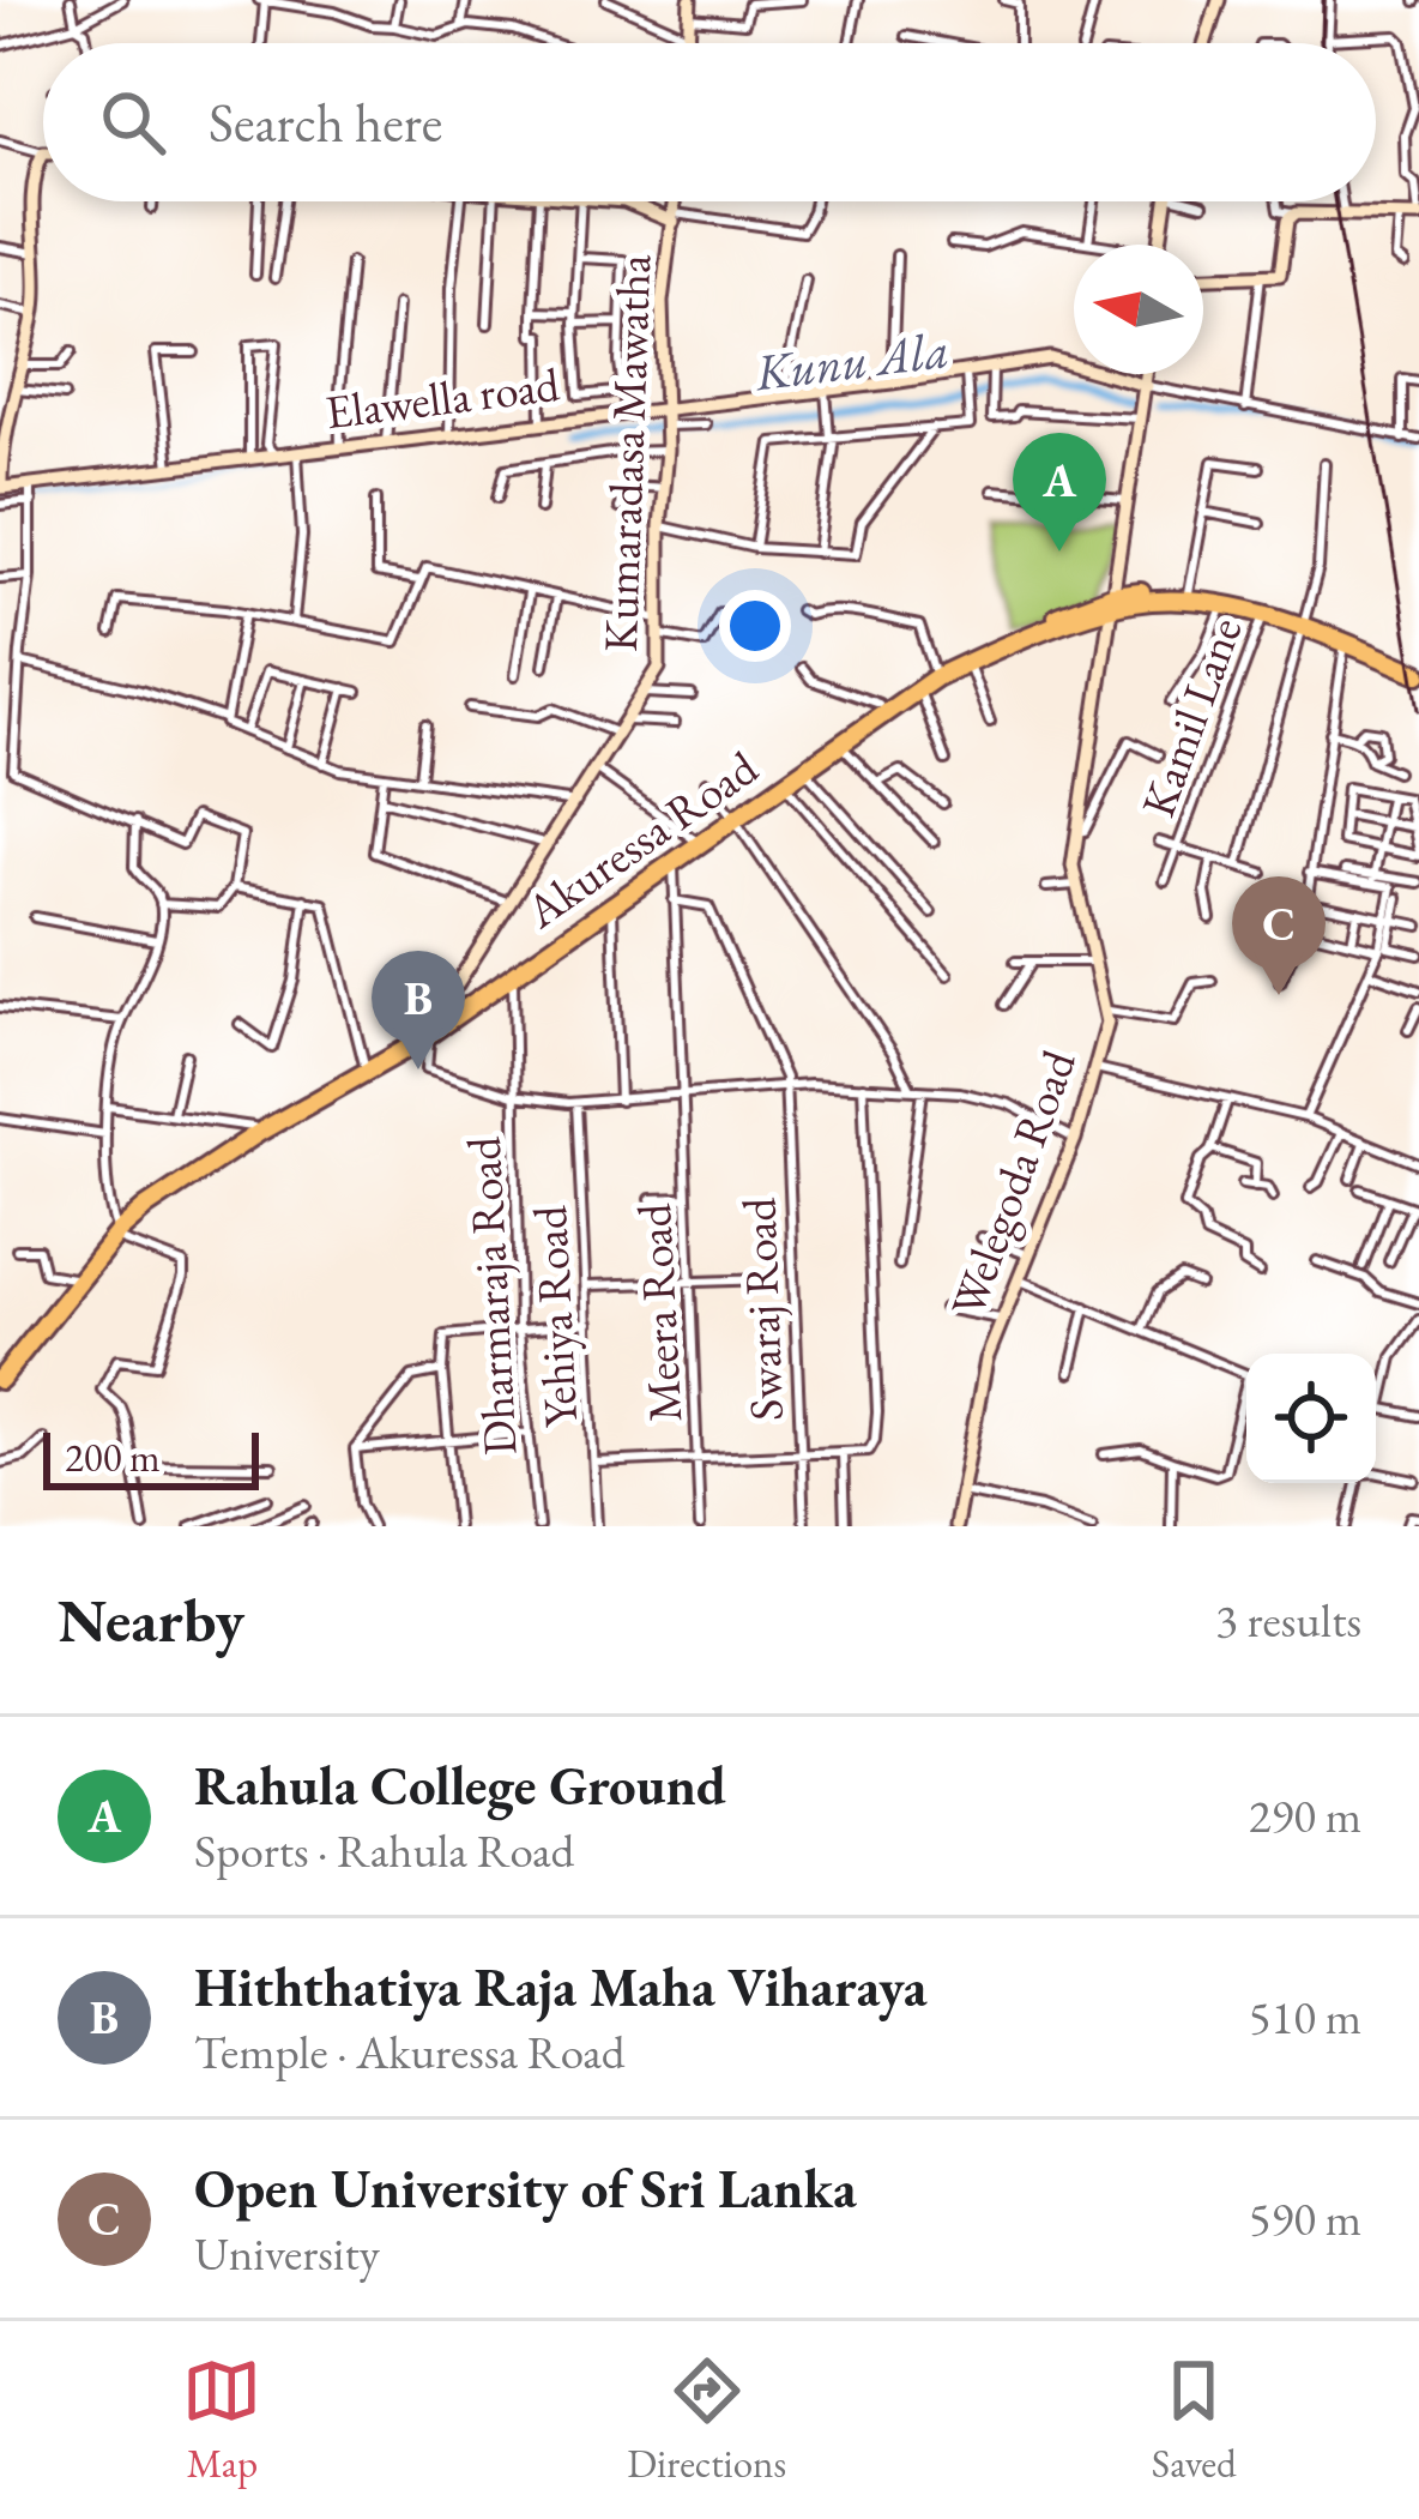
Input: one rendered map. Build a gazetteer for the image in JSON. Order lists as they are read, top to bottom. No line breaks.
{"streets":{"highway":["Akuressa Road"],"street":["Elawella road","Kumaradasa Mawatha","Kamil Lane","Welegoda Road","Dharmaraja Road","Swaraj Road","Meera Road","Yehiya Road"]},"crossings":[["Elawella road","Kumaradasa Mawatha"],["Elawella road","Welegoda Road"],["Kumaradasa Mawatha","Akuressa Road"],["Kamil Lane","Akuressa Road"],["Akuressa Road","Welegoda Road"],["Akuressa Road","Dharmaraja Road"],["Akuressa Road","Meera Road"]],"water":["Kunu Ala"],"scale_bar":"200 m","north":"left","page":{"search":"Search here","pins":["A","C","B"],"scale":"200 m","heading":["Nearby","3 results"],"list":[{"mark":"A","name":"Rahula College Ground","note":"Sports · Rahula Road","value":"290 m"},{"mark":"B","name":"Hiththatiya Raja Maha Viharaya","note":"Temple · Akuressa Road","value":"510 m"},{"mark":"C","name":"Open University of Sri Lanka","note":"University","value":"590 m"}],"nav":["Map","Directions","Saved"]}}
